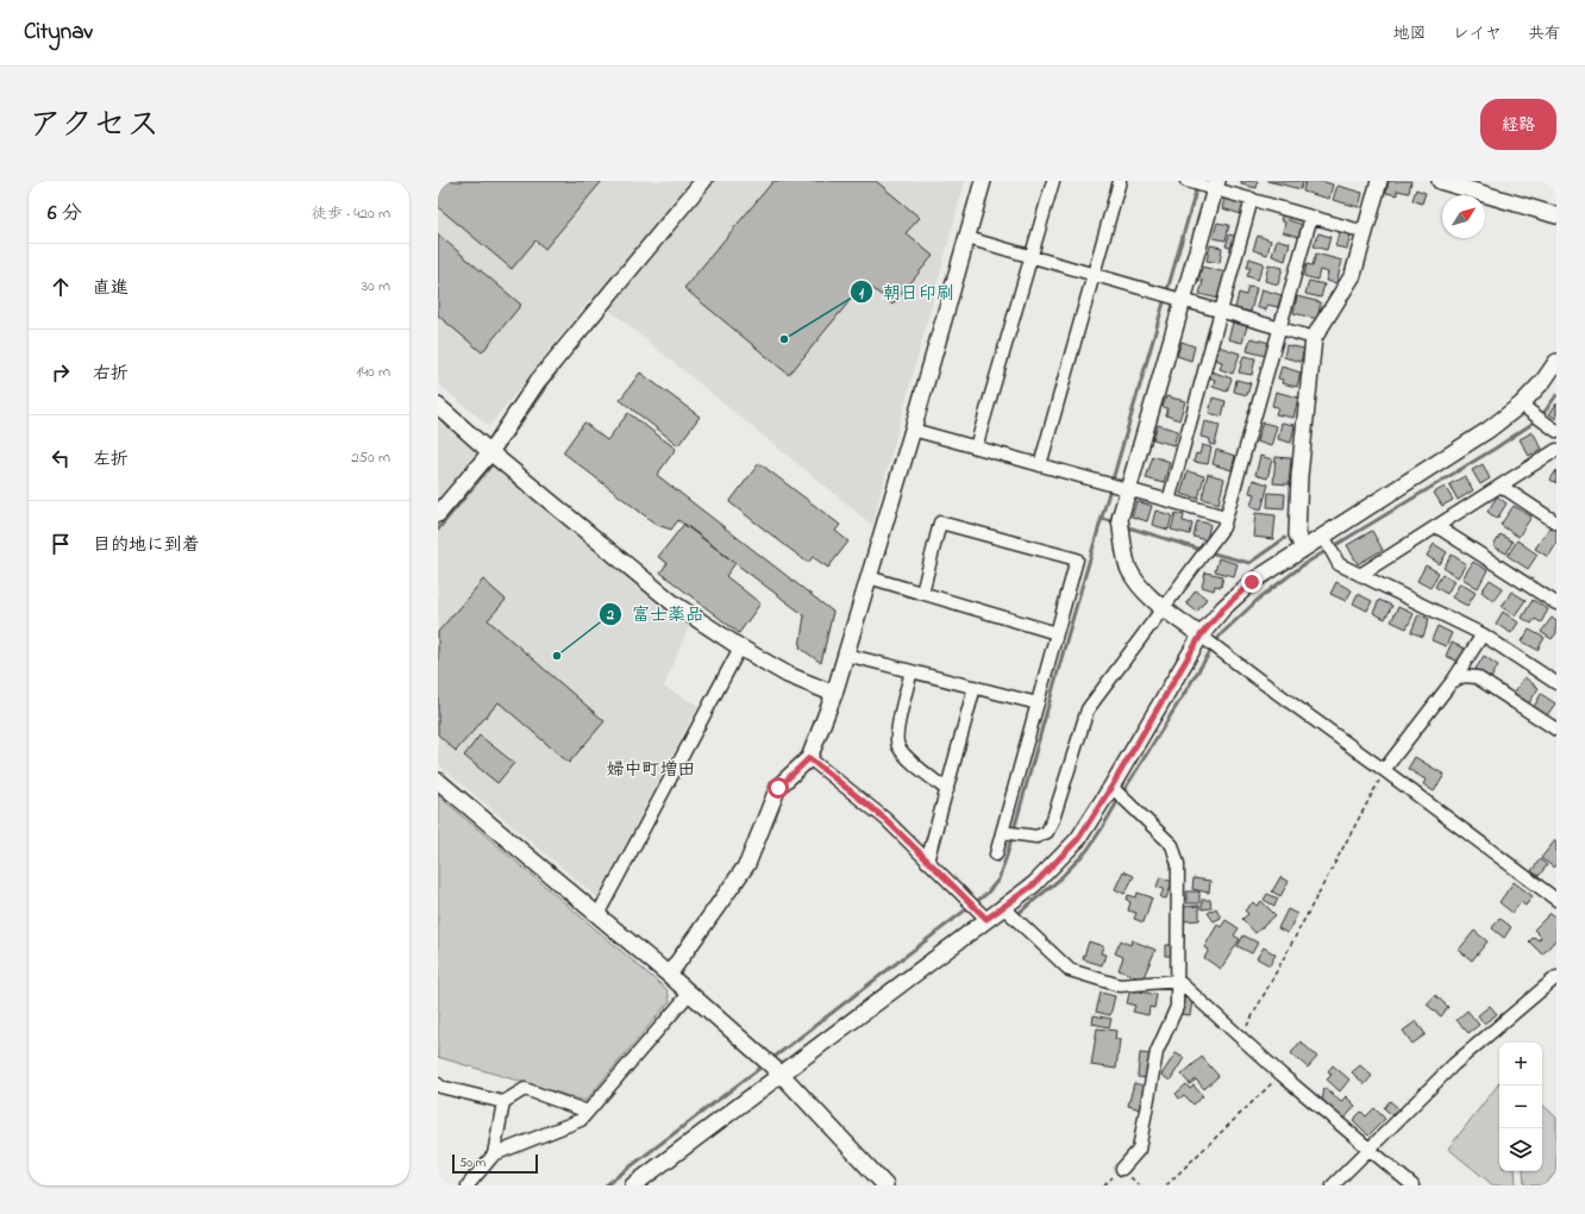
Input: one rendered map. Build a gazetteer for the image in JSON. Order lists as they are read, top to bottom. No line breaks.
{"districts":["婦中町増田"],"places":["朝日印刷","富士薬品"],"scale_bar":"50 m","north":"top right","page":{"header":"Citynav","nav":["地図","レイヤ","共有"],"title":"アクセス","buttons":"経路","heading":["6 分","徒歩 · 420 m"],"list":[["直進","30 m"],["右折","140 m"],["左折","250 m"],"目的地に到着"],"map_buttons":["+","−"],"scale":"50 m"}}
